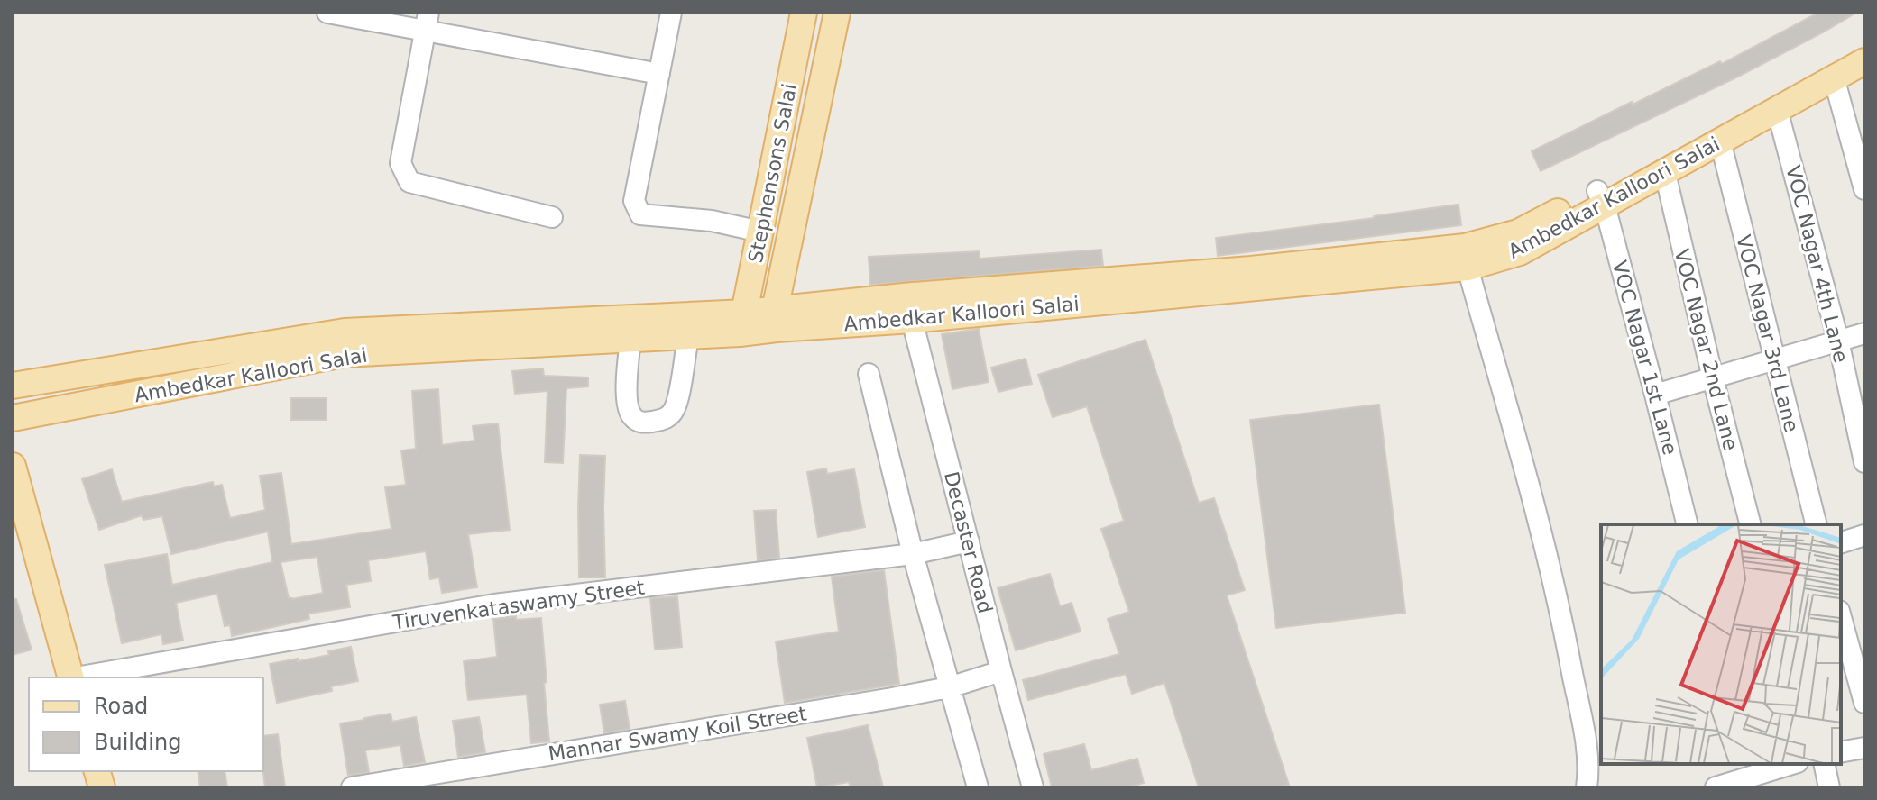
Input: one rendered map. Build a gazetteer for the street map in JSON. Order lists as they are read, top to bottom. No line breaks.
{"streets":{"main road":["Stephensons Salai","Ambedkar Kalloori Salai"],"street":["VOC Nagar 4th Lane","VOC Nagar 3rd Lane","VOC Nagar 2nd Lane","VOC Nagar 1st Lane","Decaster Road","Tiruvenkataswamy Street","Mannar Swamy Koil Street"]},"crossings":[["Stephensons Salai","Ambedkar Kalloori Salai"],["Ambedkar Kalloori Salai","VOC Nagar 4th Lane"],["Ambedkar Kalloori Salai","VOC Nagar 3rd Lane"],["Ambedkar Kalloori Salai","VOC Nagar 2nd Lane"],["Ambedkar Kalloori Salai","VOC Nagar 1st Lane"],["Ambedkar Kalloori Salai","Decaster Road"],["Decaster Road","Tiruvenkataswamy Street"],["Decaster Road","Mannar Swamy Koil Street"]],"legend":["Road","Building"]}
